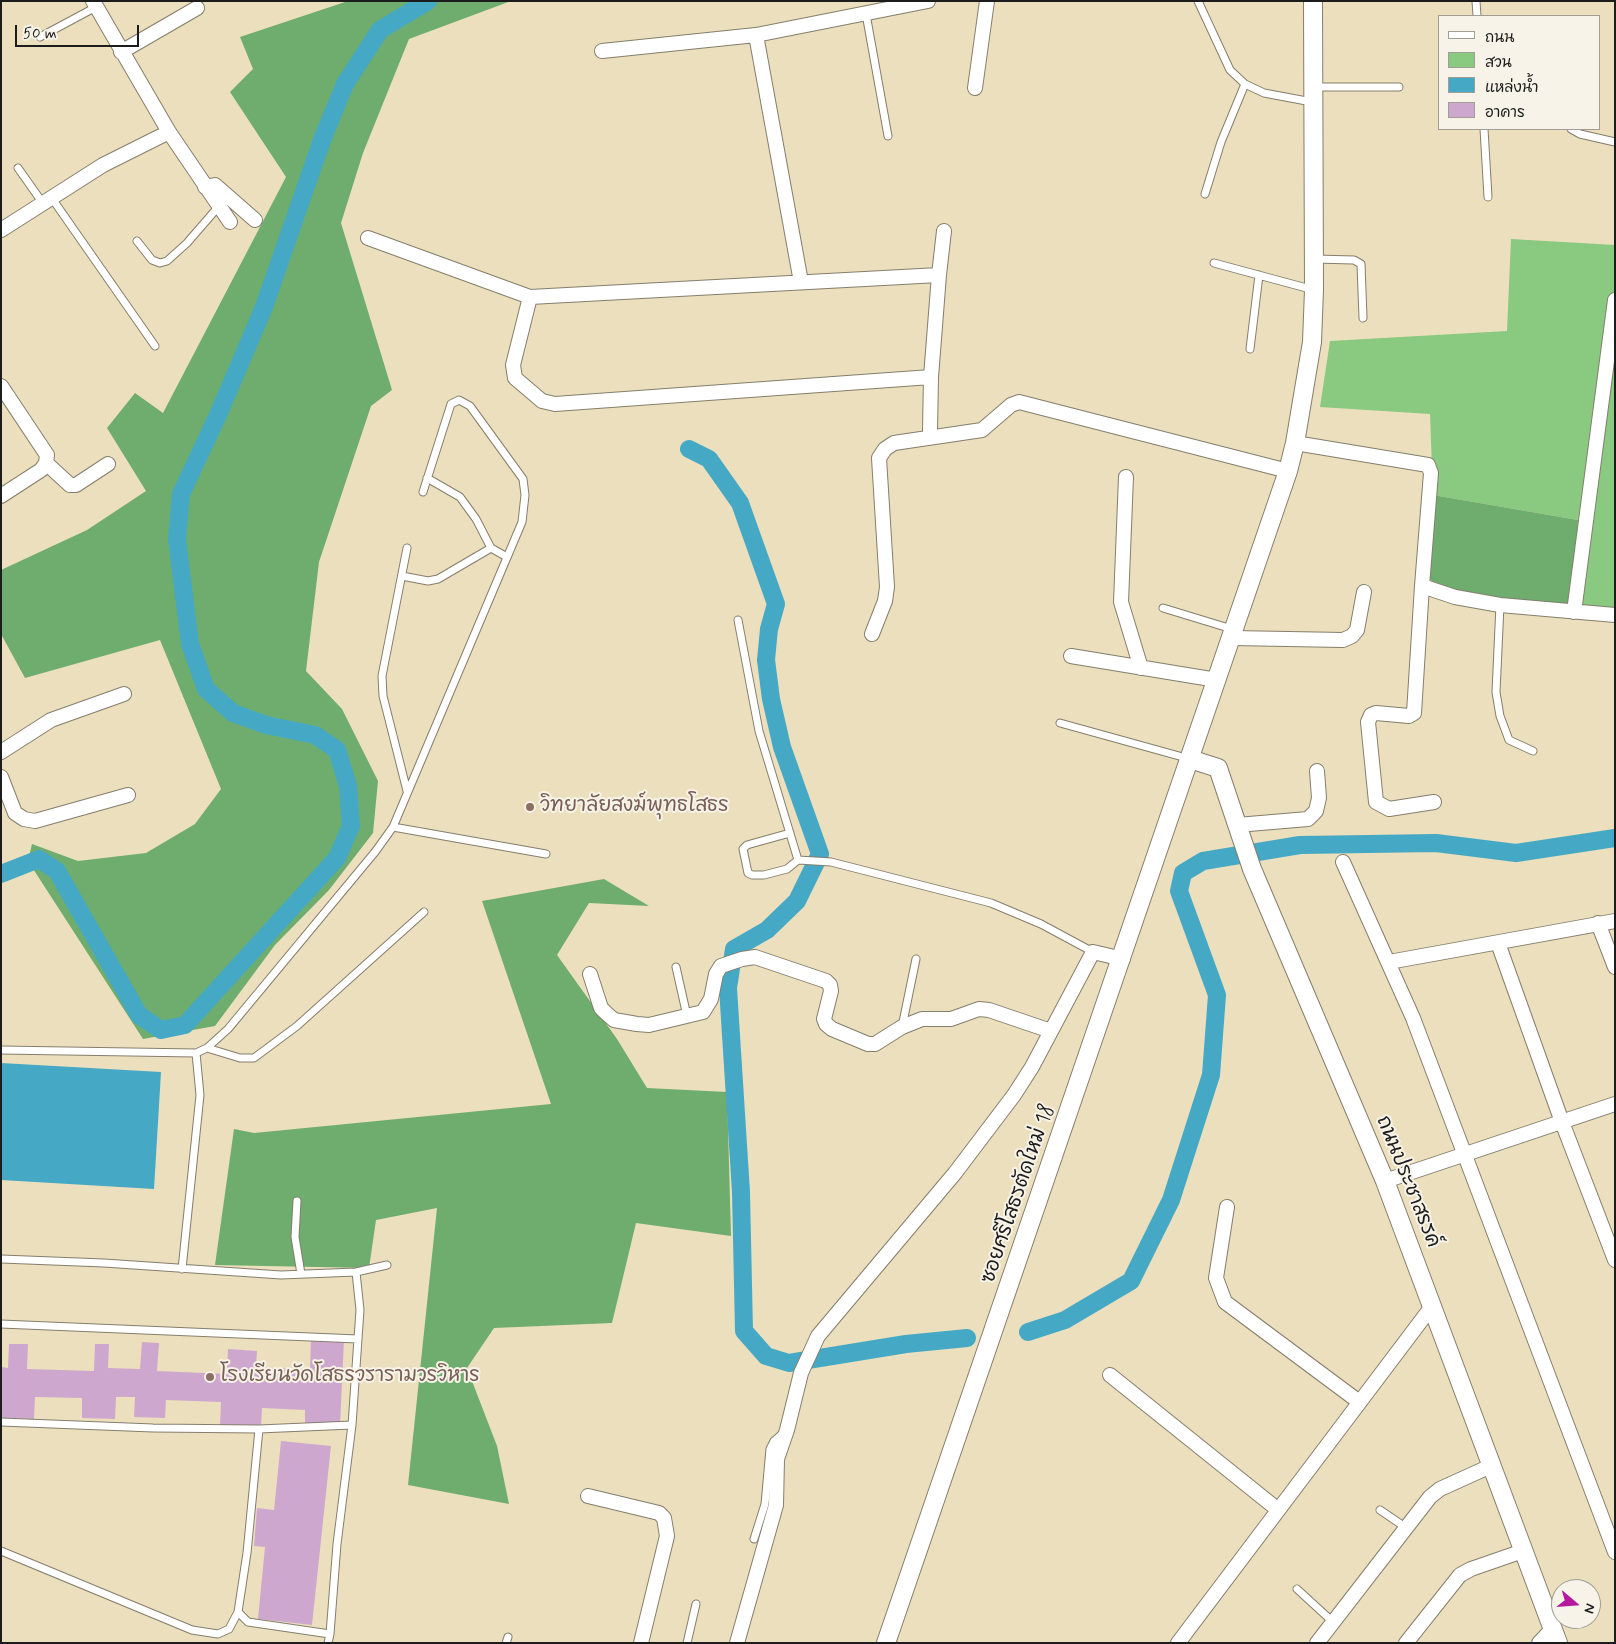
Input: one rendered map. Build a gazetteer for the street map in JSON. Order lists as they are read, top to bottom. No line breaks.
{"streets":{"street":["ถนนประชาสรรค์","ซอยศรีโสธรตัดใหม่ 18"]},"crossings":[["ถนนประชาสรรค์","ซอยศรีโสธรตัดใหม่ 18"]],"places":["วิทยาลัยสงฆ์พุทธโสธร","โรงเรียนวัดโสธรวรารามวรวิหาร"],"legend":["ถนน","สวน","แหล่งน้ำ","อาคาร"],"scale_bar":"50 m","north":"right"}
